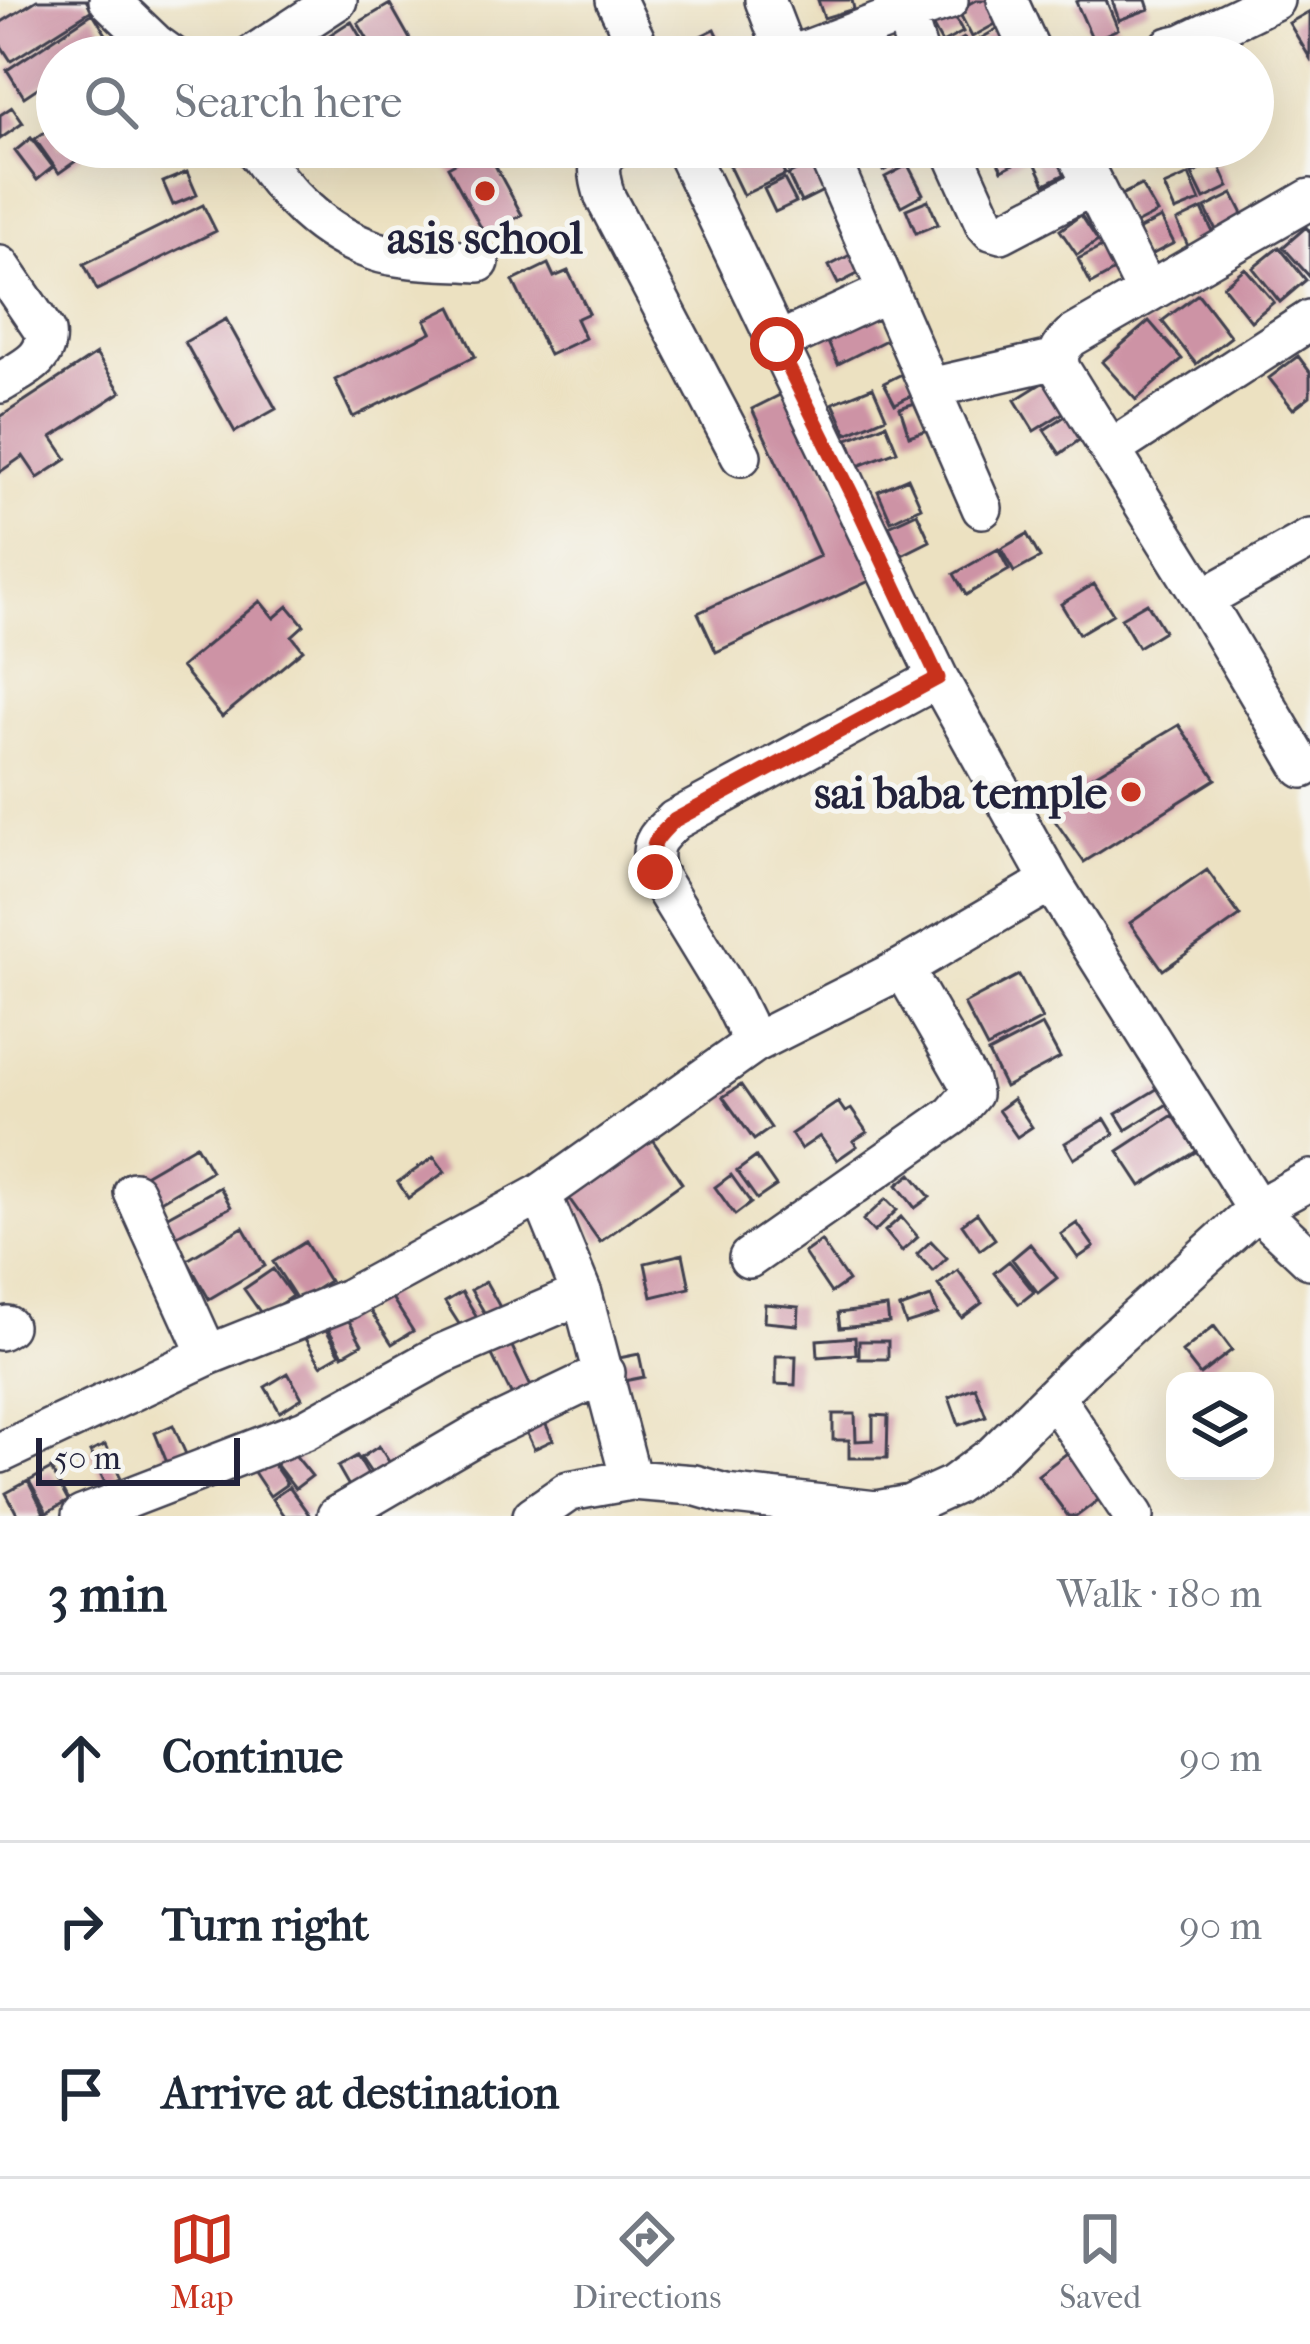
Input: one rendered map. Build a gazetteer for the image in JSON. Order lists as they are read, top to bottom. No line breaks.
{"places":["asis school","sai baba temple"],"scale_bar":"50 m","page":{"search":"Search here","scale":"50 m","heading":["3 min","Walk · 180 m"],"list":[["Continue","90 m"],["Turn right","90 m"],"Arrive at destination"],"nav":["Map","Directions","Saved"]}}
